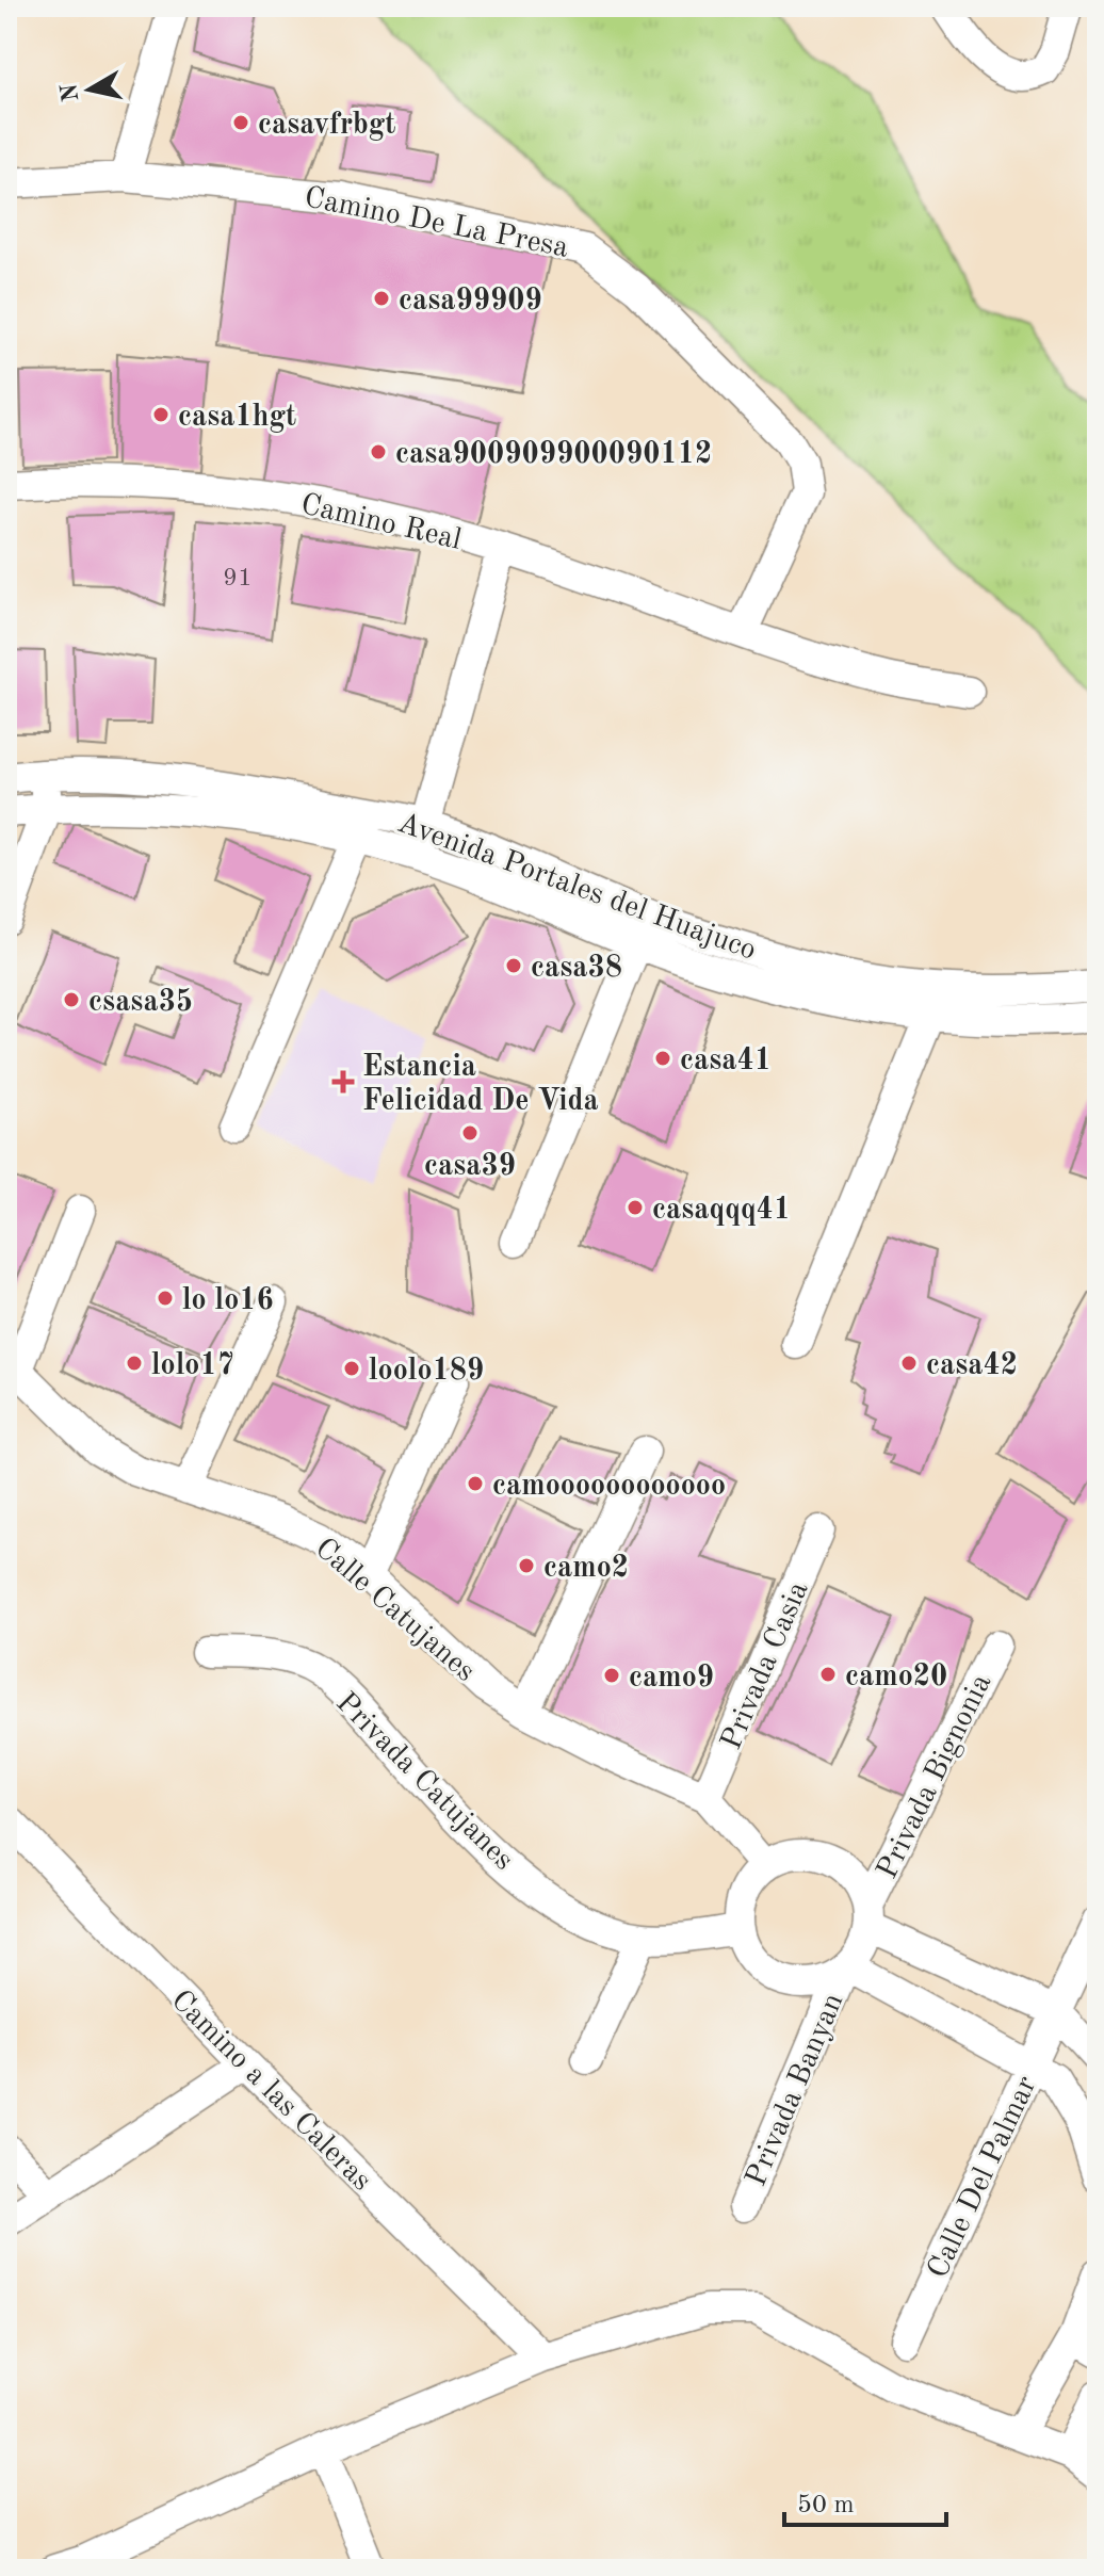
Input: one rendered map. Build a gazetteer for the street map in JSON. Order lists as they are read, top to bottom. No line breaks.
{"streets":{"street":["Camino De La Presa","Camino Real","Avenida Portales del Huajuco","Calle Catujanes","Privada Casia","Privada Bignonia","Privada Catujanes","Camino a las Caleras","Privada Banyan","Calle Del Palmar"]},"crossings":[["Camino De La Presa","Camino Real"],["Calle Catujanes","Privada Casia"],["Calle Catujanes","Privada Bignonia"],["Calle Catujanes","Privada Catujanes"],["Calle Catujanes","Privada Banyan"],["Privada Bignonia","Privada Catujanes"],["Privada Bignonia","Privada Banyan"],["Privada Catujanes","Privada Banyan"]],"places":{"other":["casavfrbgt","casa99909","casa1hgt","casa900909900090112","casa38","csasa35","casa41","casa39","casaqqq41","lo lo16","lolo17","casa42","loolo189","camoooooooooooo","camo2","camo20","camo9"],"health":["Estancia Felicidad De Vida"]},"house_numbers":["91"],"scale_bar":"50 m","north":"left"}
